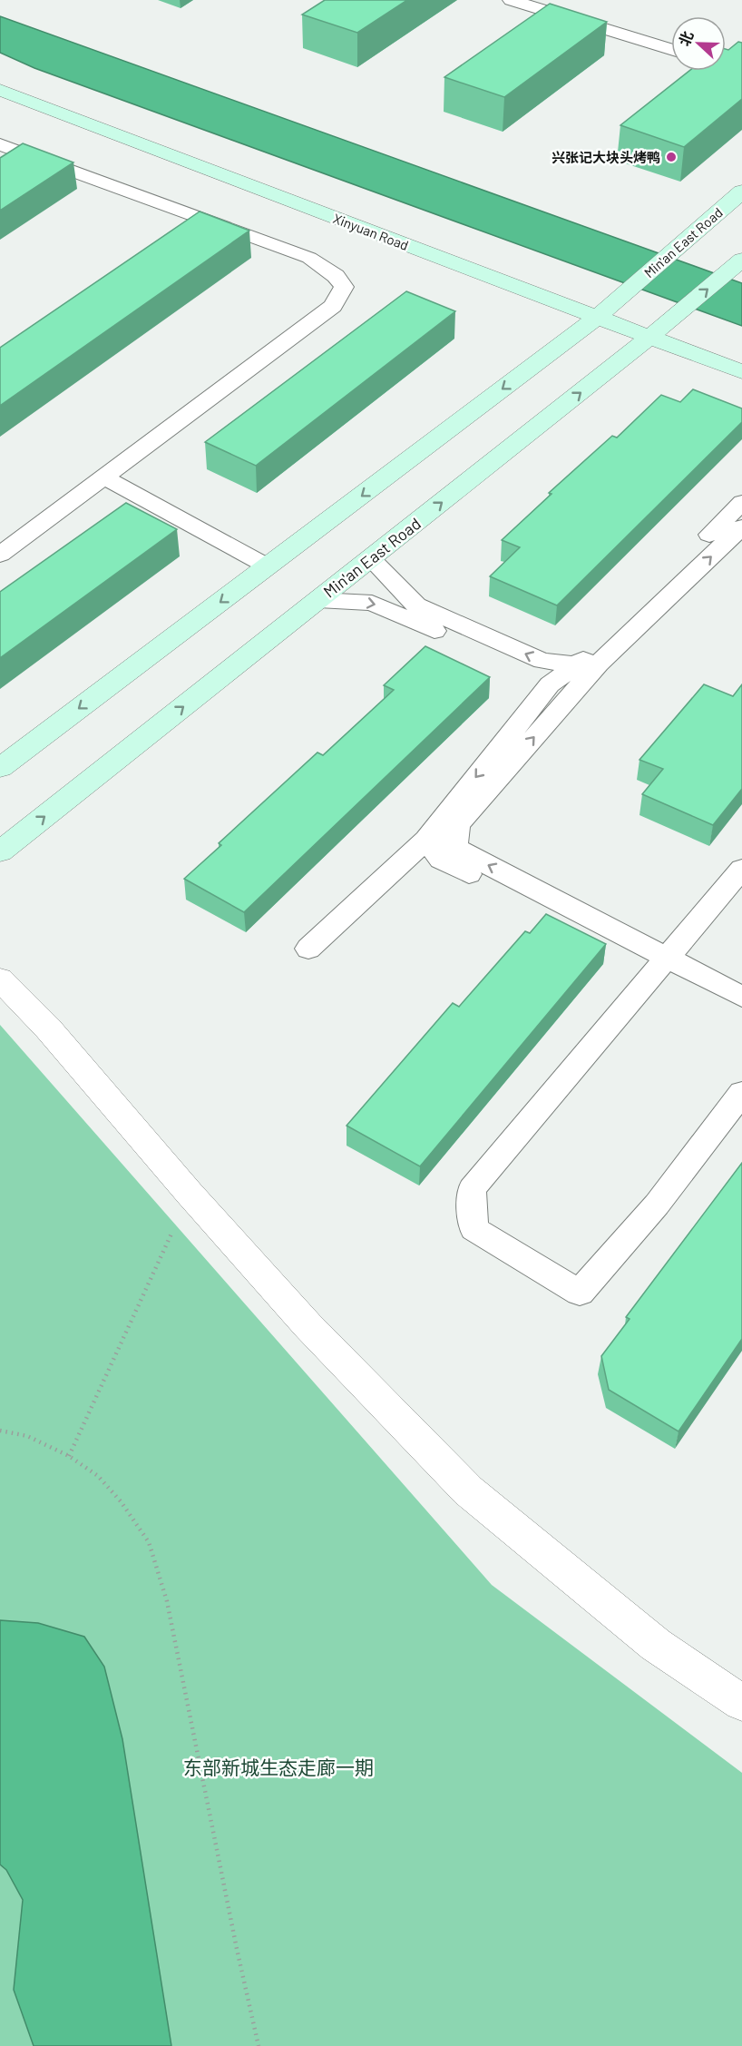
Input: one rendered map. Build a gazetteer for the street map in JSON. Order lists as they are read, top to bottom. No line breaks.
{"streets":{"main road":["Xinyuan Road","Min'an East Road"]},"crossings":[["Xinyuan Road","Min'an East Road"]],"parks":["东部新城生态走廊一期"],"places":["兴张记大块头烤鸭"],"north":"left"}
